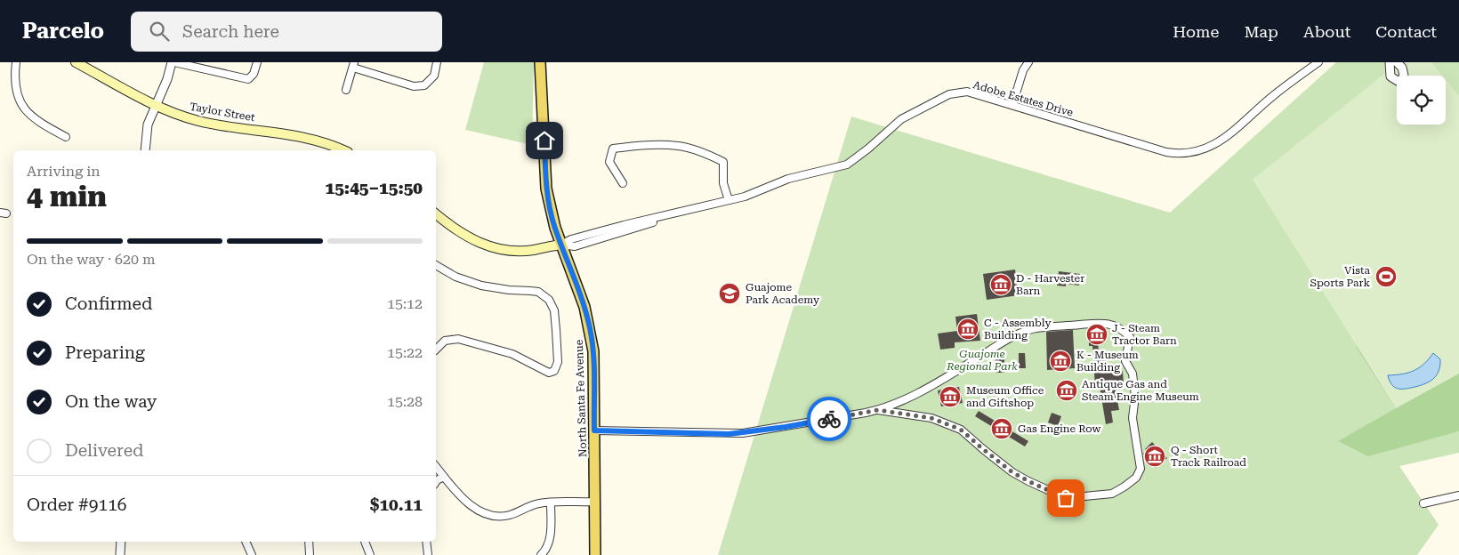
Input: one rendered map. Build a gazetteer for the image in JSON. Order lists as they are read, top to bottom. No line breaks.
{"streets":{"main road":["Taylor Street","North Santa Fe Avenue"],"street":["Adobe Estates Drive"]},"crossings":[["Adobe Estates Drive","North Santa Fe Avenue"]],"parks":["Guajome Regional Park"],"places":{"sports":["Vista Sports Park"],"museum":["D - Harvester Barn","C - Assembly Building","J - Steam Tractor Barn","K - Museum Building","Antique Gas and Steam Engine Museum","Museum Office and Giftshop","Gas Engine Row","Q - Short Track Railroad"],"school or university":["Guajome Park Academy"]},"page":{"header":"Parcelo","search":"Search here","nav":["Home","Map","About","Contact"],"heading":["4 min","Arriving in","15:45–15:50"],"panel":["Order #9116","$10.11"],"bar":"On the way · 620 m","list":[["Confirmed","15:12"],["Preparing","15:22"],["On the way","15:28"],"Delivered"]}}
